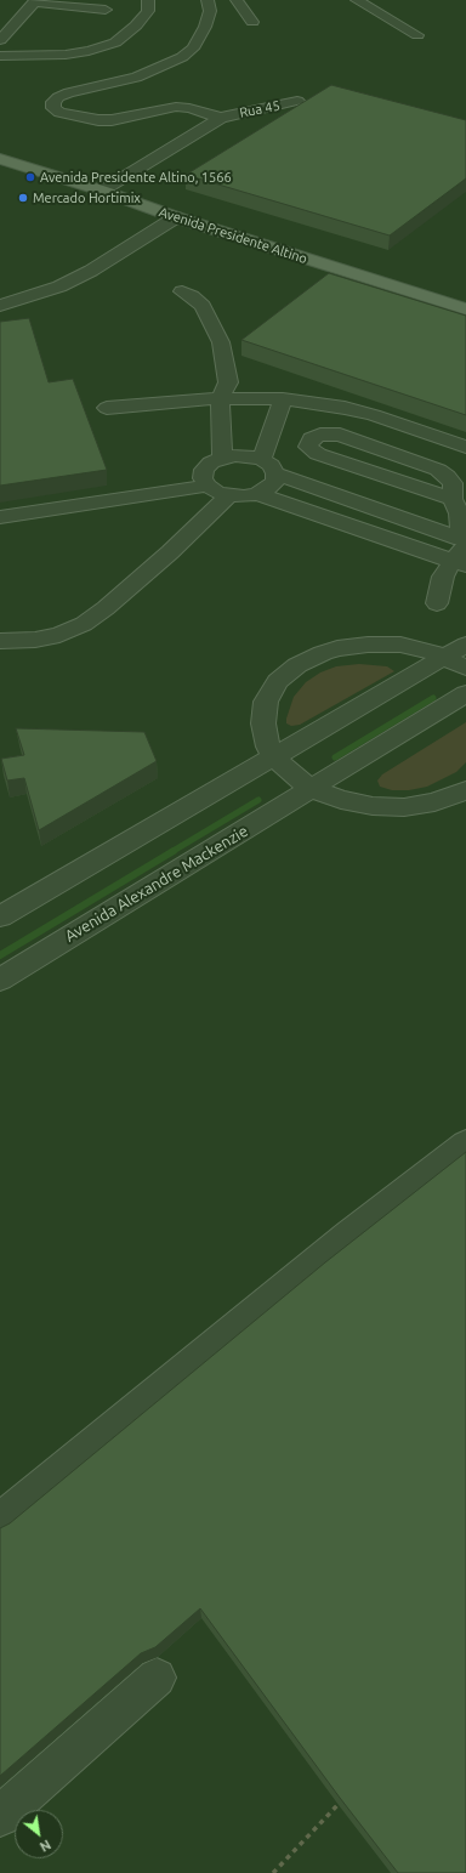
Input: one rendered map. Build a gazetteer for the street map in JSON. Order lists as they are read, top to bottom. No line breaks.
{"streets":{"main road":["Avenida Presidente Altino"],"street":["Rua 45","Avenida Alexandre Mackenzie"]},"places":["Avenida Presidente Altino, 1566","Mercado Hortimix"],"north":"bottom right"}
